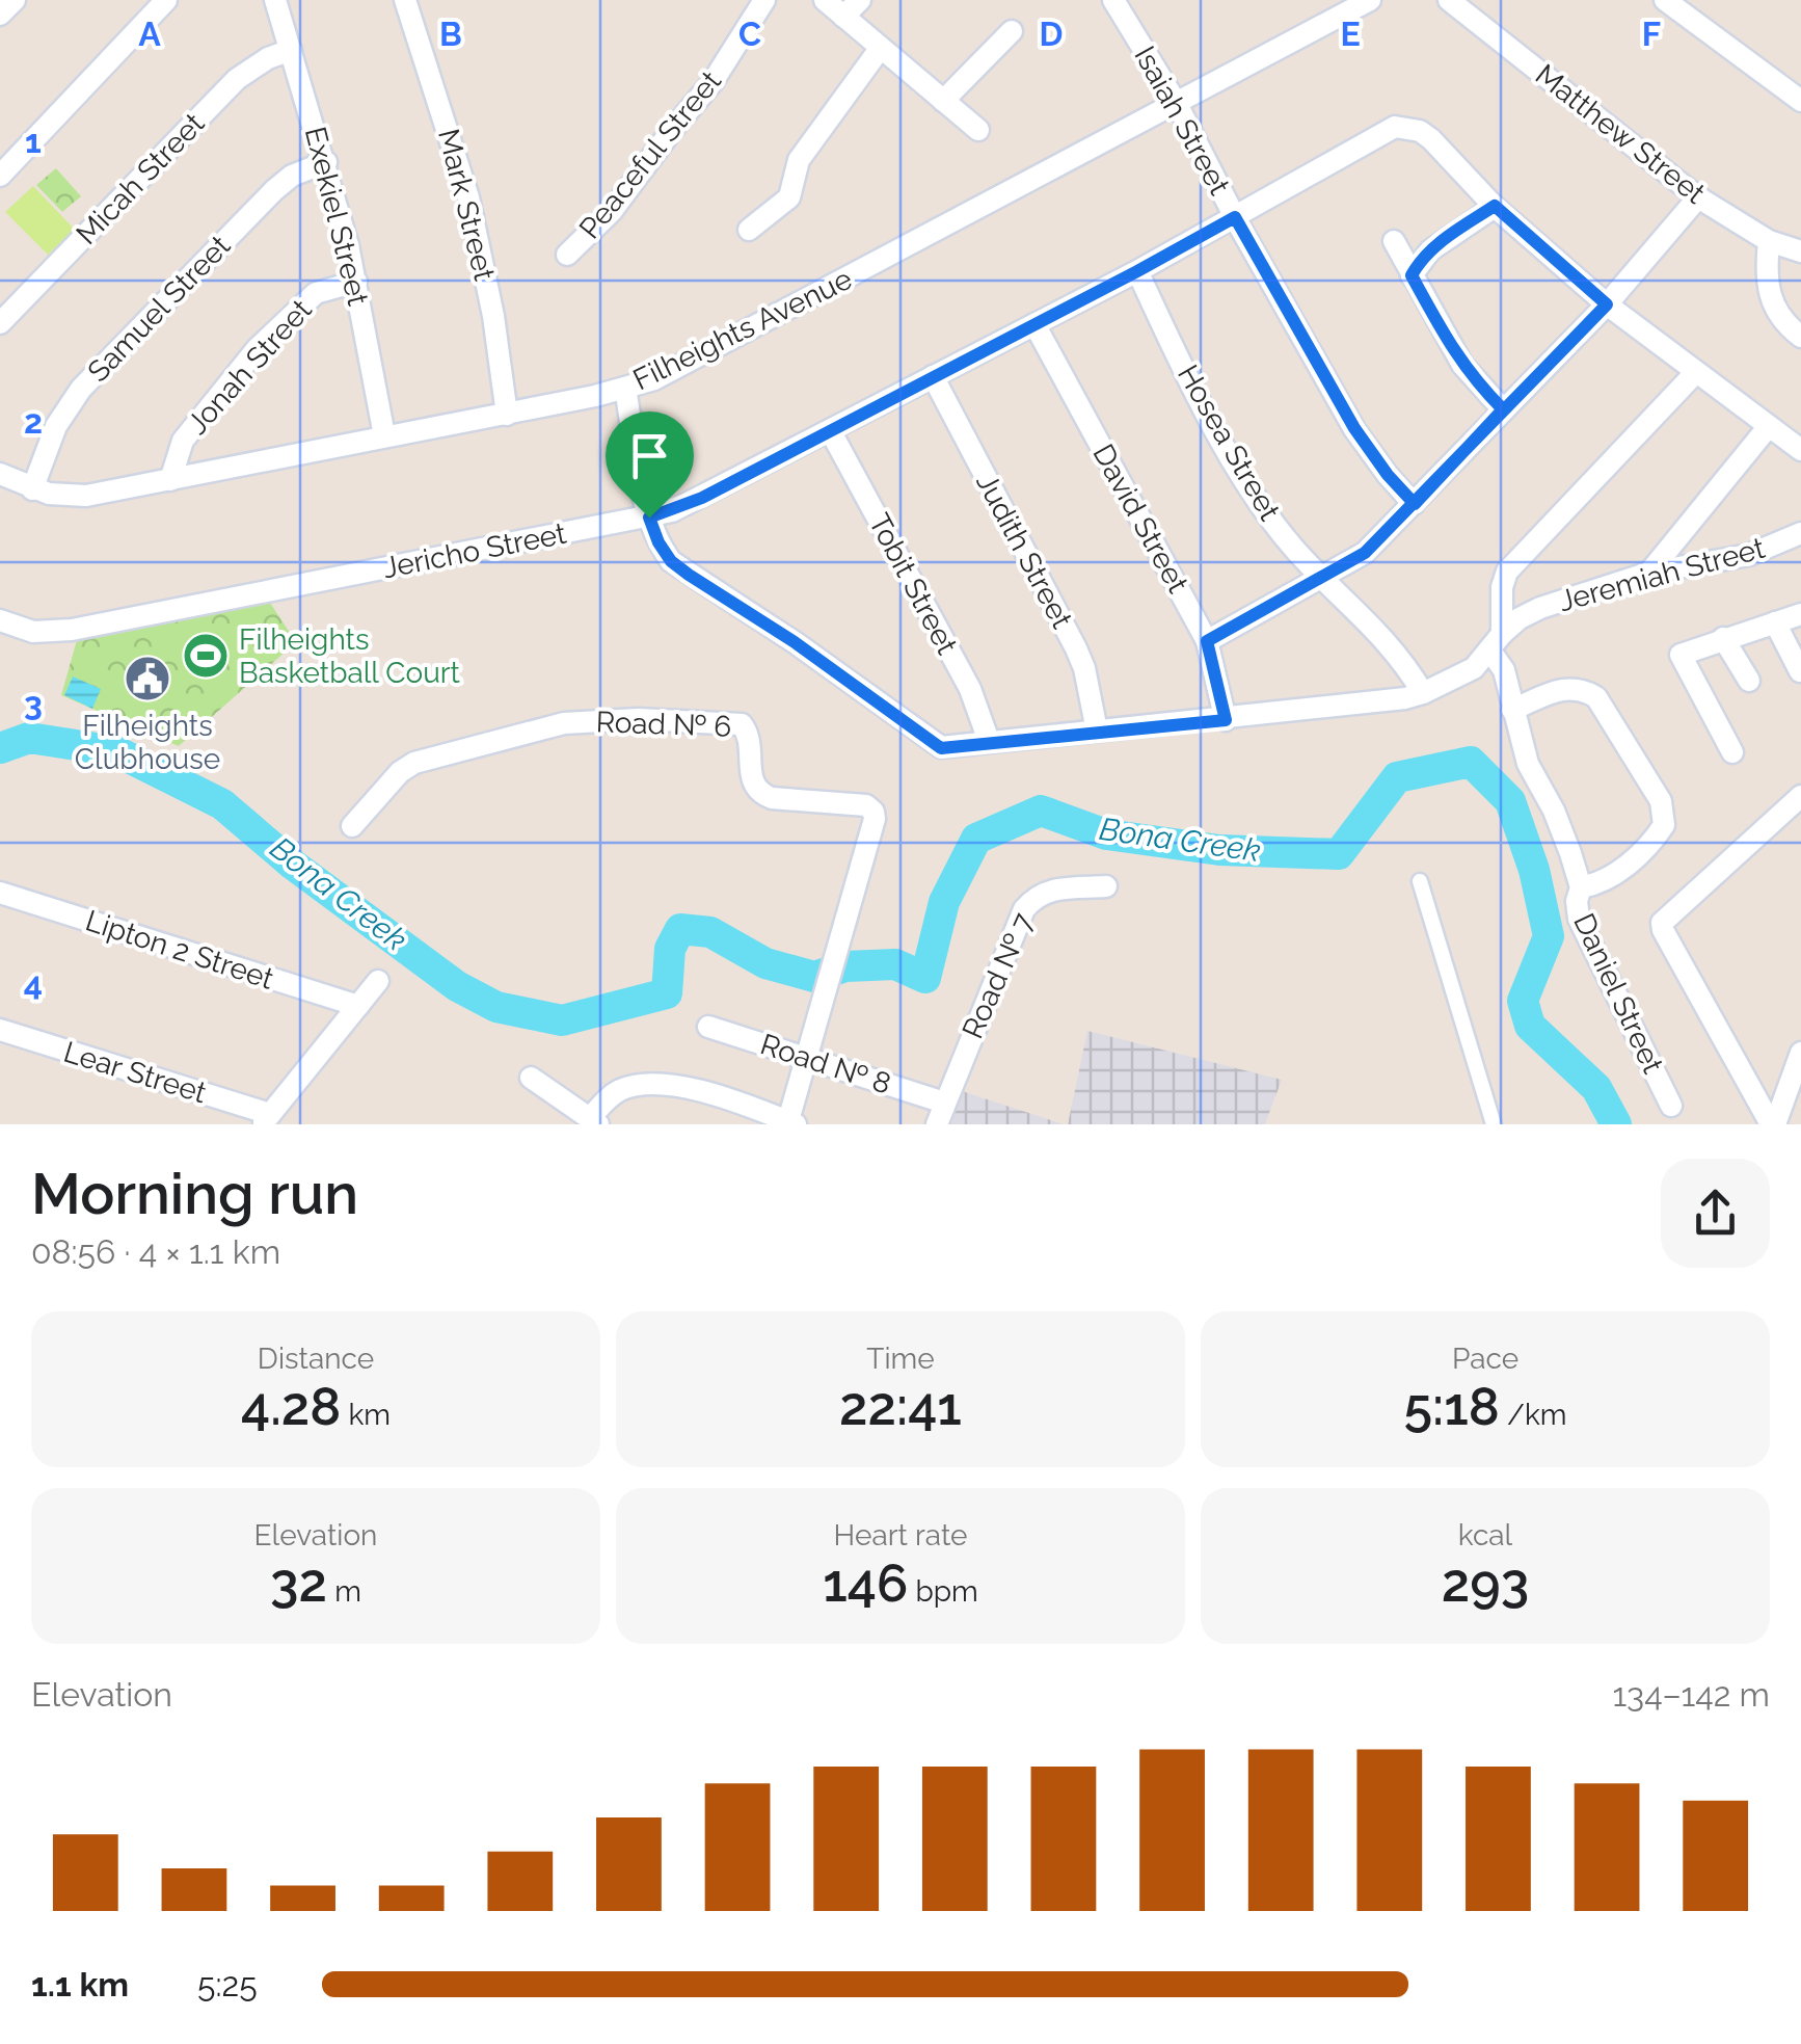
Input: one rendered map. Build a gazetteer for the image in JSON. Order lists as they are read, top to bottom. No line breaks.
{"streets":{"street":["Isaiah Street","Matthew Street","Peaceful Street","Micah Street","Mark Street","Exekiel Street","Samuel Street","Filheights Avenue","Jonah Street","Hosea Street","David Street","Jericho Street","Judith Street","Jeremiah Street","Tobit Street","Road № 6","Lipton 2 Street","Road № 7","Daniel Street","Road № 8","Lear Street"]},"crossings":[["Isaiah Street","Filheights Avenue"],["Isaiah Street","Jericho Street"],["Micah Street","Exekiel Street"],["Mark Street","Filheights Avenue"],["Exekiel Street","Samuel Street"],["Exekiel Street","Filheights Avenue"],["Exekiel Street","Jonah Street"],["Samuel Street","Filheights Avenue"],["Filheights Avenue","Jonah Street"],["Filheights Avenue","Jeremiah Street"],["Hosea Street","Jericho Street"],["Hosea Street","Jeremiah Street"],["David Street","Jericho Street"],["David Street","Jeremiah Street"],["Jericho Street","Judith Street"],["Jericho Street","Jeremiah Street"],["Jericho Street","Tobit Street"],["Jericho Street","Daniel Street"],["Judith Street","Jeremiah Street"],["Jeremiah Street","Tobit Street"],["Jeremiah Street","Daniel Street"],["Road № 6","Road № 8"],["Road № 7","Road № 8"]],"water":["Bona Creek"],"places":{"sports":["Filheights Basketball Court"],"public building":["Filheights Clubhouse"]},"page":{"heading":["Morning run","08:56 · 4 × 1.1 km"],"stats":[["Distance","4.28 km"],["Time","22:41"],["Pace","5:18 /km"],["Elevation","32 m"],["Heart rate","146 bpm"],["kcal","293"]],"chart":["Elevation","134–142 m"],"list":[{"name":"1.1 km","note":"5:25"}]},"grid":{"columns":["A","B","C","D","E","F"],"rows":["1","2","3","4"]}}
